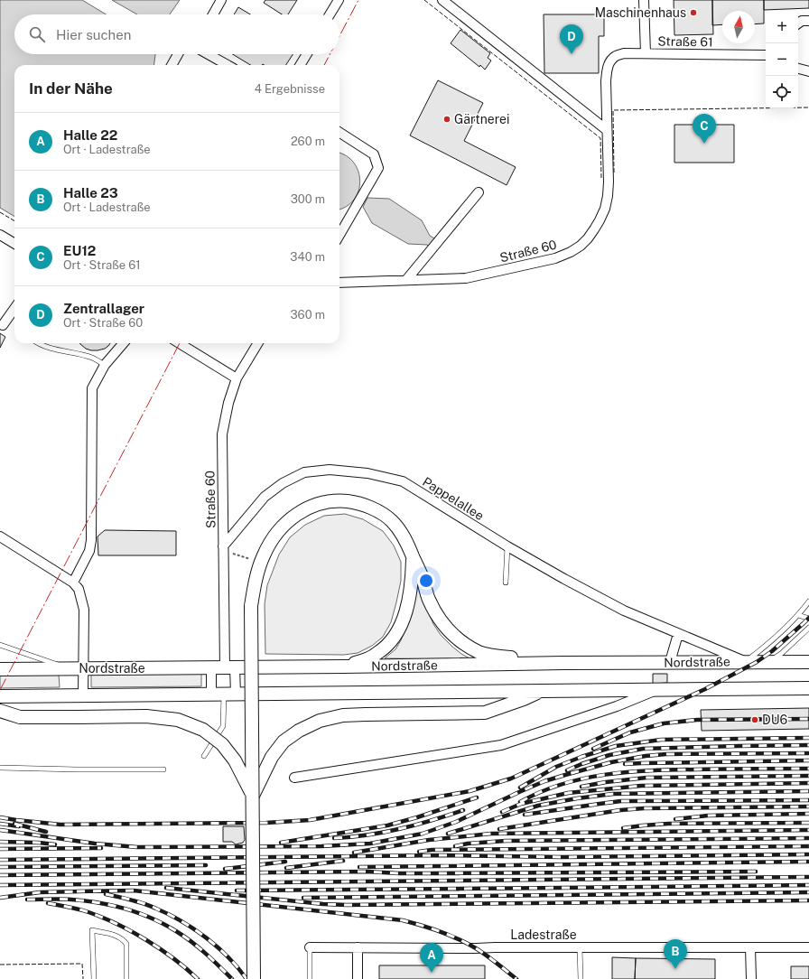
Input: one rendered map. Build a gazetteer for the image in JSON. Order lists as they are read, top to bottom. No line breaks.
{"streets":{"street":["Straße 61","Straße 60","Pappelallee","Nordstraße","Ladestraße"]},"crossings":[["Straße 61","Straße 60"],["Straße 60","Pappelallee"],["Straße 60","Nordstraße"],["Pappelallee","Nordstraße"]],"places":["Maschinenhaus","Gärtnerei","DU6"],"north":"top","page":{"map_buttons":["+","−"],"search":"Hier suchen","pins":["D","C","B","A"],"heading":["In der Nähe","4 Ergebnisse"],"list":[{"mark":"A","name":"Halle 22","note":"Ort · Ladestraße","value":"260 m"},{"mark":"B","name":"Halle 23","note":"Ort · Ladestraße","value":"300 m"},{"mark":"C","name":"EU12","note":"Ort · Straße 61","value":"340 m"},{"mark":"D","name":"Zentrallager","note":"Ort · Straße 60","value":"360 m"}]}}
